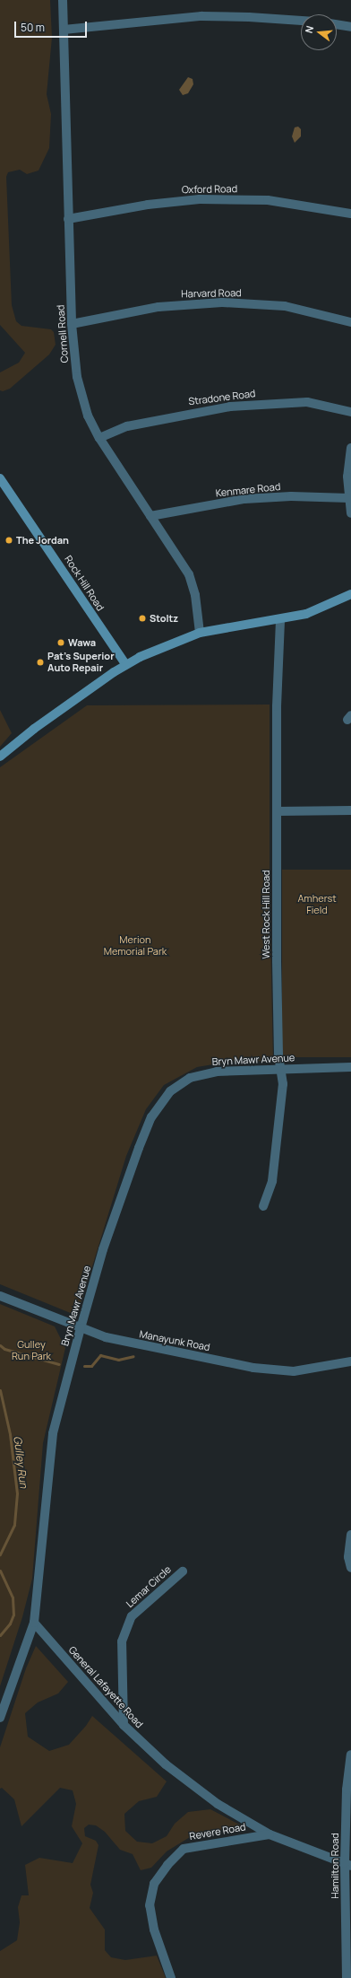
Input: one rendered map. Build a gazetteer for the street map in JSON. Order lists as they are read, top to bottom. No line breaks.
{"streets":{"main road":["Rock Hill Road"],"street":["Oxford Road","Harvard Road","Cornell Road","Stradone Road","Kenmare Road","West Rock Hill Road","Bryn Mawr Avenue","Manayunk Road","Lemar Circle","General Lafayette Road","Revere Road","Hamilton Road"]},"crossings":[["Oxford Road","Cornell Road"],["Harvard Road","Cornell Road"],["Cornell Road","Stradone Road"],["Cornell Road","Kenmare Road"],["West Rock Hill Road","Bryn Mawr Avenue"],["Bryn Mawr Avenue","Manayunk Road"],["Bryn Mawr Avenue","General Lafayette Road"],["Lemar Circle","General Lafayette Road"],["General Lafayette Road","Revere Road"],["General Lafayette Road","Hamilton Road"]],"water":["Gulley Run"],"parks":["Amherst Field","Merion Memorial Park","Gulley Run Park"],"places":["The Jordan","Stoltz","Wawa","Pat's Superior Auto Repair"],"scale_bar":"50 m","north":"left"}
